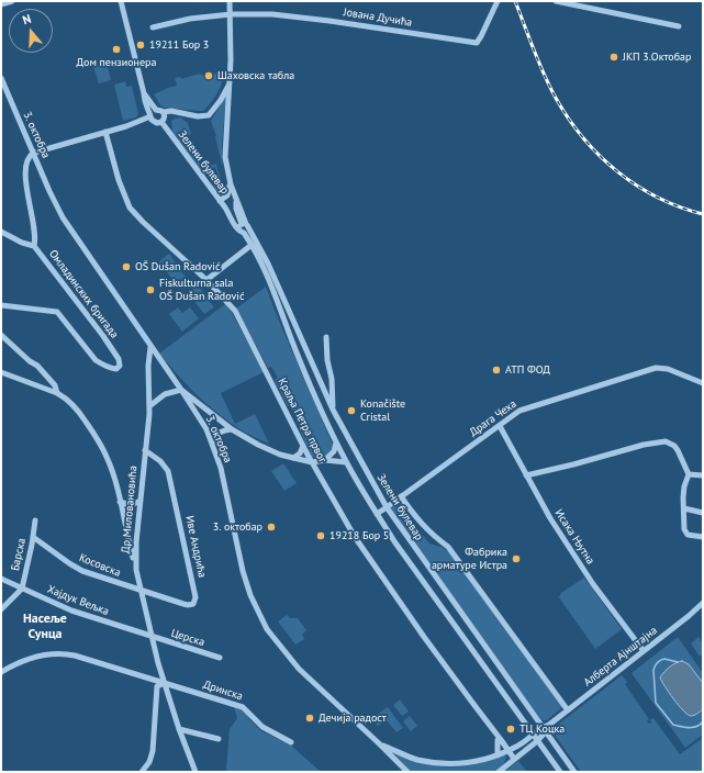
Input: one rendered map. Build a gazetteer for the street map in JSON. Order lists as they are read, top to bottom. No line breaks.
{"streets":{"street":["Јована Дучића","3. октобра","Зелени булевар","Омладинских бригада","Драга Чеха","Краља Петра првог","Др Миловановића","Исака Њутна","Иве Андрића","Барска","Косовска","Хајдук Вељка","Церска","Алберта Ајнштајна","Дринска"]},"crossings":[["3. октобра","Др Миловановића"],["Зелени булевар","Драга Чеха"],["Зелени булевар","Алберта Ајнштајна"],["Драга Чеха","Исака Њутна"],["Др Миловановића","Иве Андрића"],["Др Миловановића","Косовска"],["Др Миловановића","Хајдук Вељка"],["Др Миловановића","Церска"],["Др Миловановића","Дринска"],["Исака Њутна","Алберта Ајнштајна"],["Иве Андрића","Косовска"],["Барска","Косовска"],["Барска","Хајдук Вељка"],["Хајдук Вељка","Церска"]],"districts":["Насеље Сунца"],"places":["19211 Бор 3","Дом пензионера","ЈКП 3.Октобар","Шаховска табла","OŠ Dušan Radović","Fiskulturna sala OŠ Dušan Radović","АТП ФОД","Konačište Cristal","3. октобар","19218 Бор 5","Фабрика арматуре Истра","Дечија радост","ТЦ Коцка"],"north":"top"}
